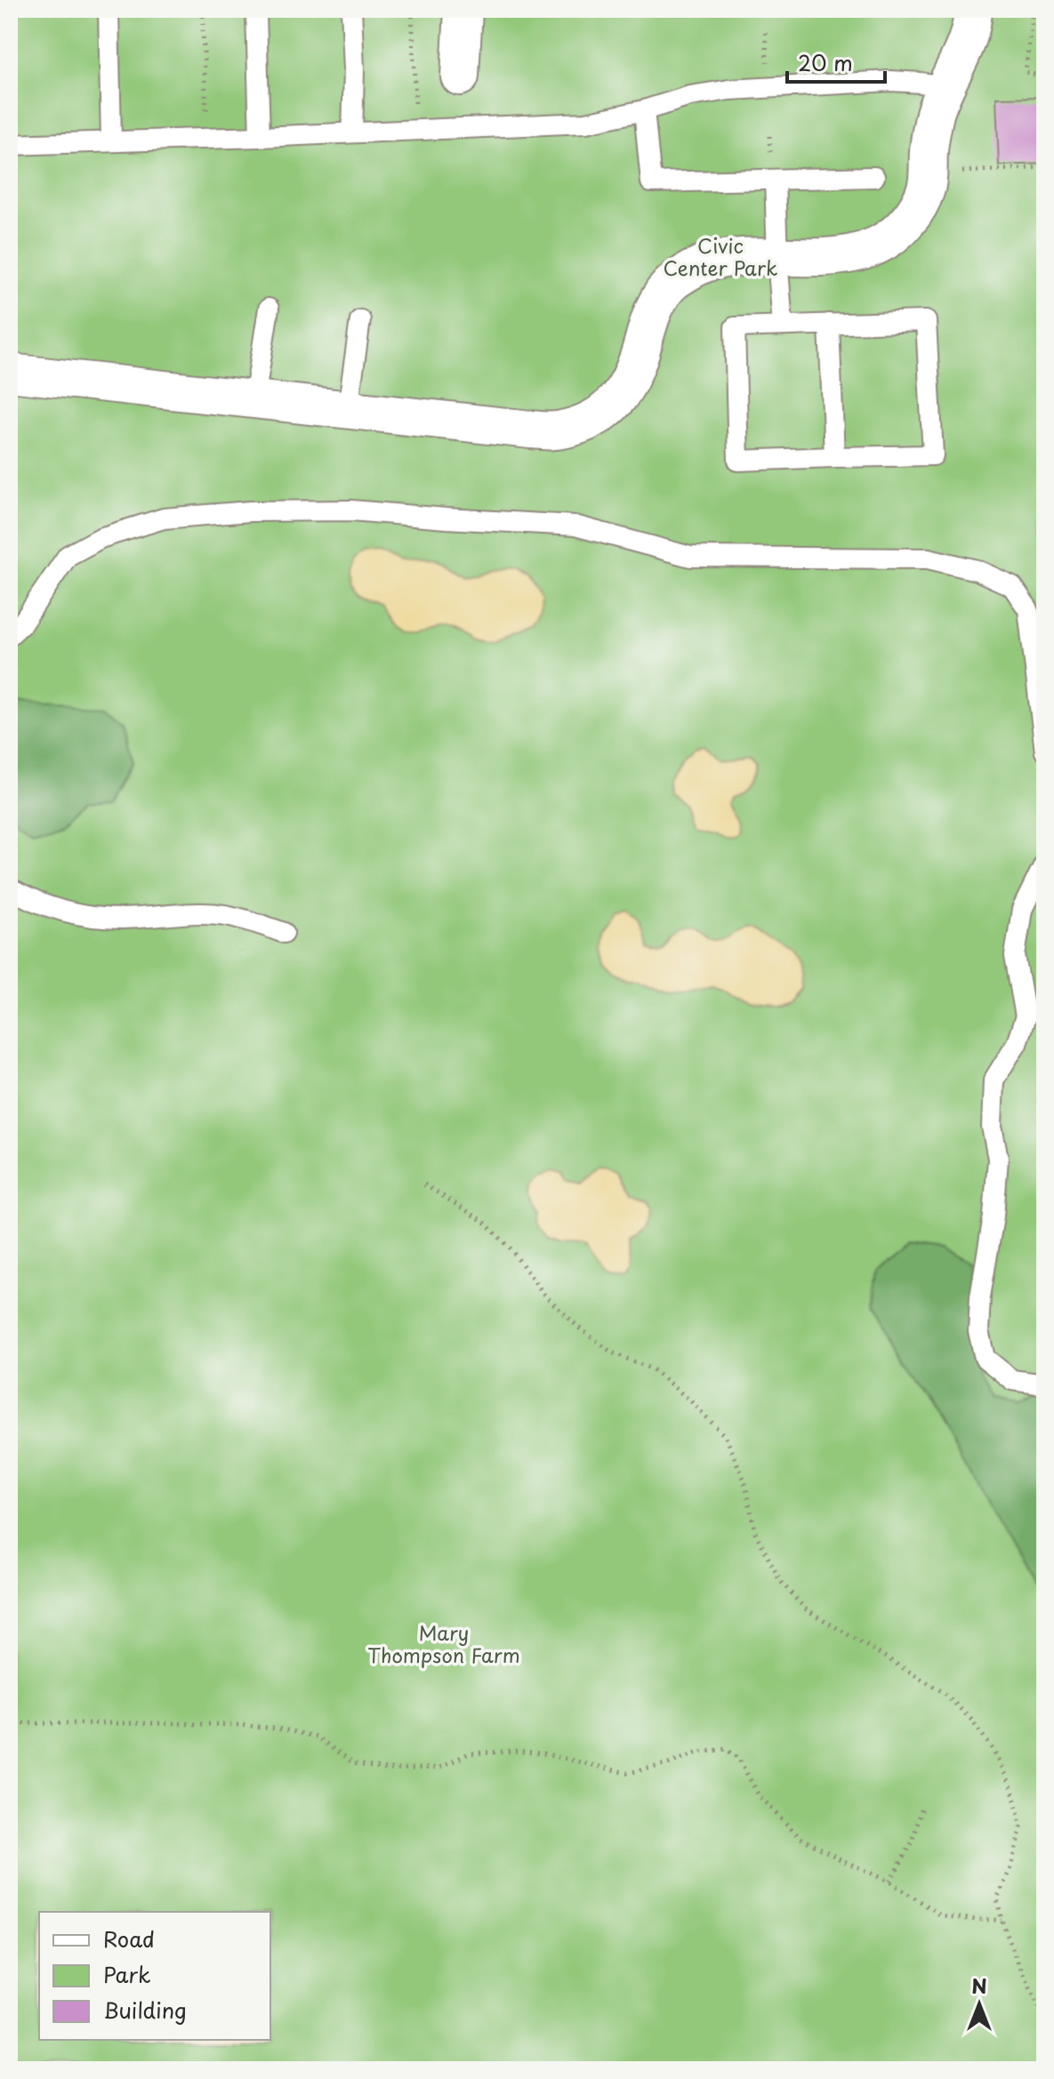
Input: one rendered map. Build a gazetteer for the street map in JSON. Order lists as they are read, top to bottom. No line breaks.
{"parks":["Civic Center Park","Mary Thompson Farm"],"legend":["Road","Park","Building"],"scale_bar":"20 m","north":"top"}
